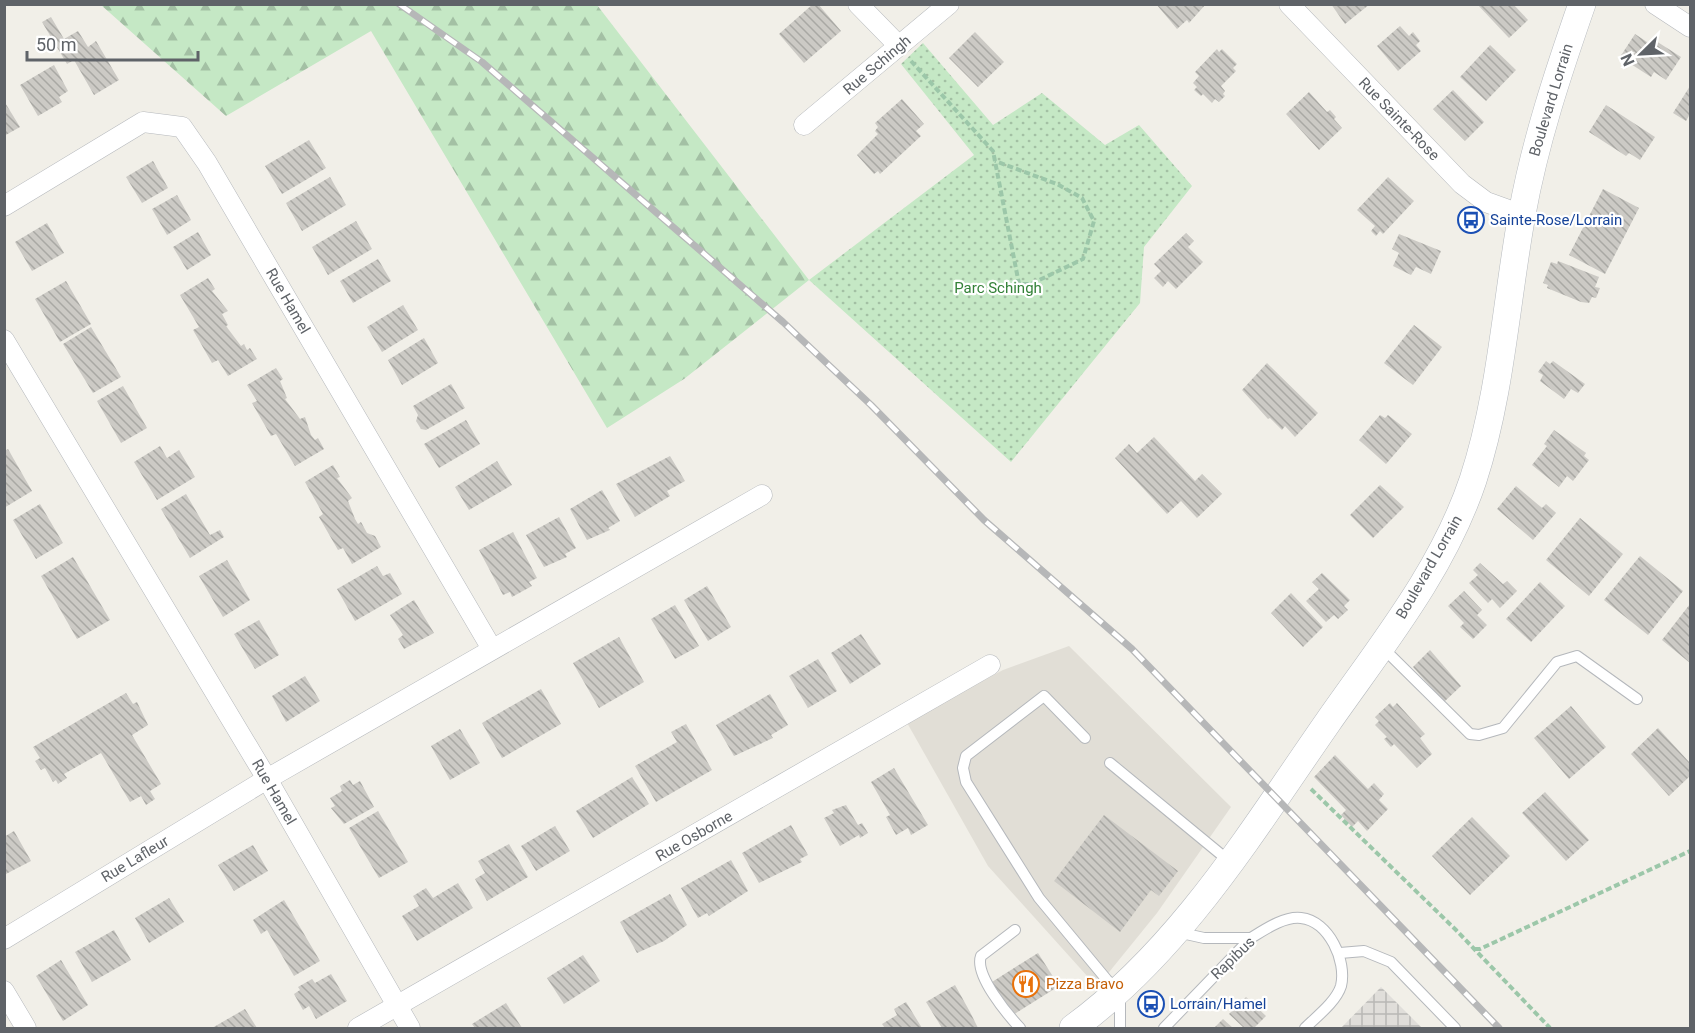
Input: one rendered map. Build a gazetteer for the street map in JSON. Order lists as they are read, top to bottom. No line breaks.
{"streets":{"main road":["Boulevard Lorrain"],"street":["Rue Schingh","Rue Sainte-Rose","Rue Hamel","Rue Osborne","Rue Lafleur"],"lane":["Rapibus"]},"crossings":[["Boulevard Lorrain","Rue Sainte-Rose"],["Rue Hamel","Rue Osborne"],["Rue Hamel","Rue Lafleur"]],"parks":["Parc Schingh"],"places":{"bus stop":["Sainte-Rose/Lorrain","Lorrain/Hamel"],"restaurant":["Pizza Bravo"]},"scale_bar":"50 m","north":"bottom left"}
